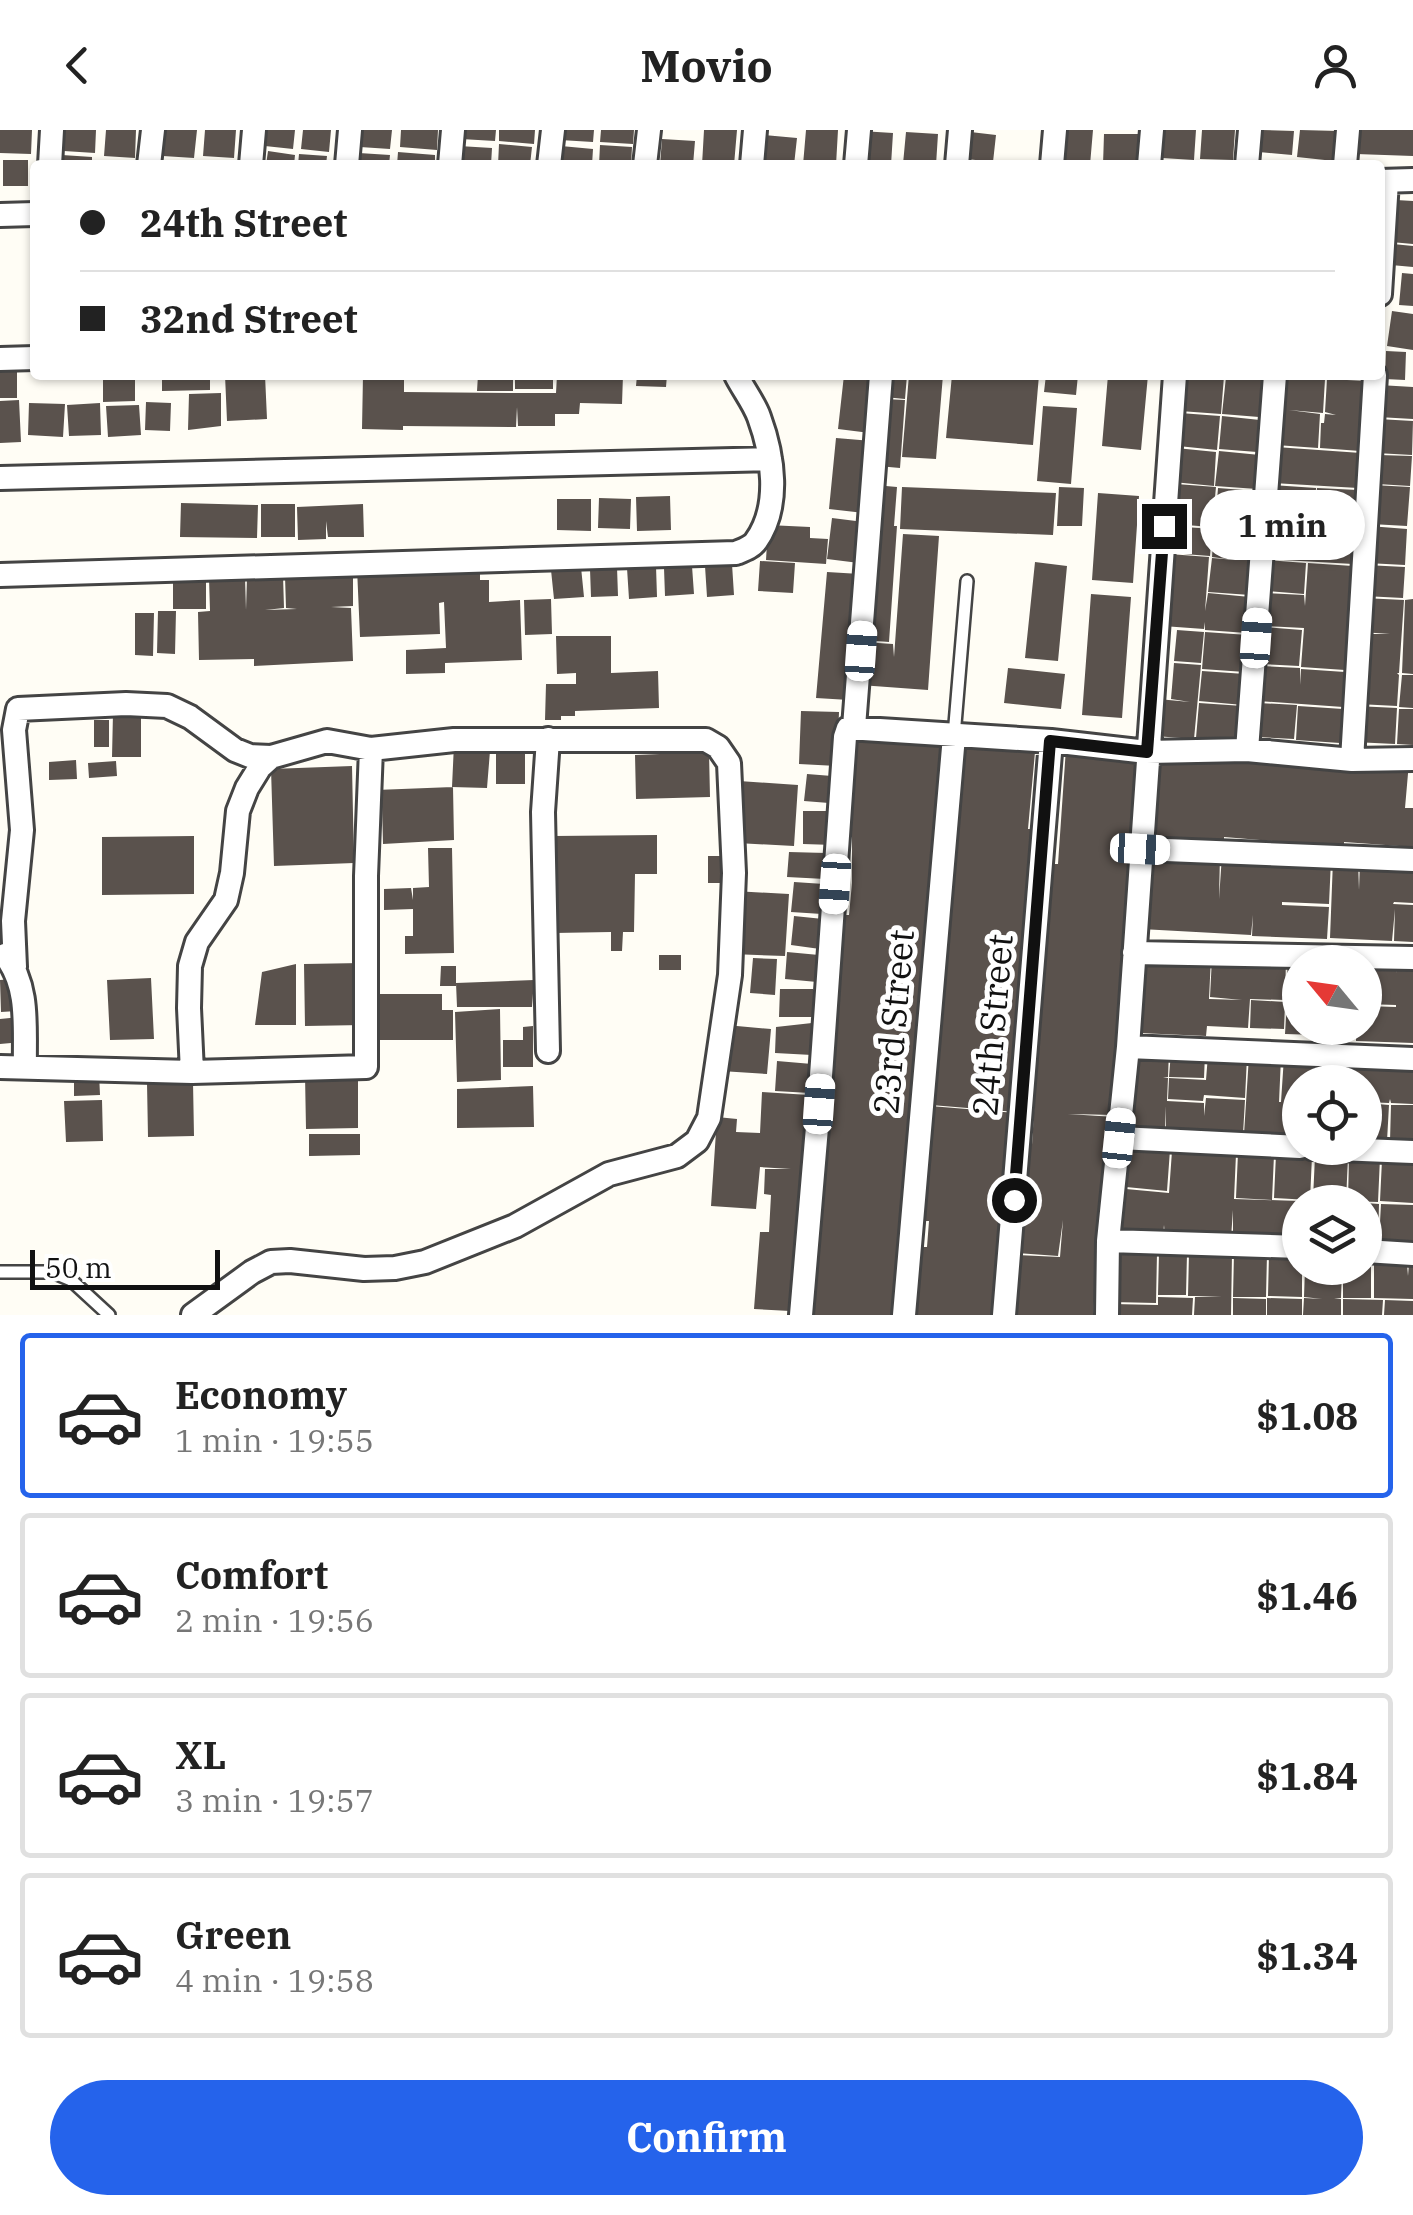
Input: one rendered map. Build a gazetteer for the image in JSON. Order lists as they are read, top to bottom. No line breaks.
{"streets":{"street":["23rd Street","24th Street"]},"scale_bar":"50 m","north":"top left","page":{"header":"Movio","banner":["24th Street","32nd Street"],"bubble":"1 min","scale":"50 m","list":[{"name":"Economy","note":"1 min · 19:55","value":"$1.08"},{"name":"Comfort","note":"2 min · 19:56","value":"$1.46"},{"name":"XL","note":"3 min · 19:57","value":"$1.84"},{"name":"Green","note":"4 min · 19:58","value":"$1.34"}],"buttons":"Confirm"}}
